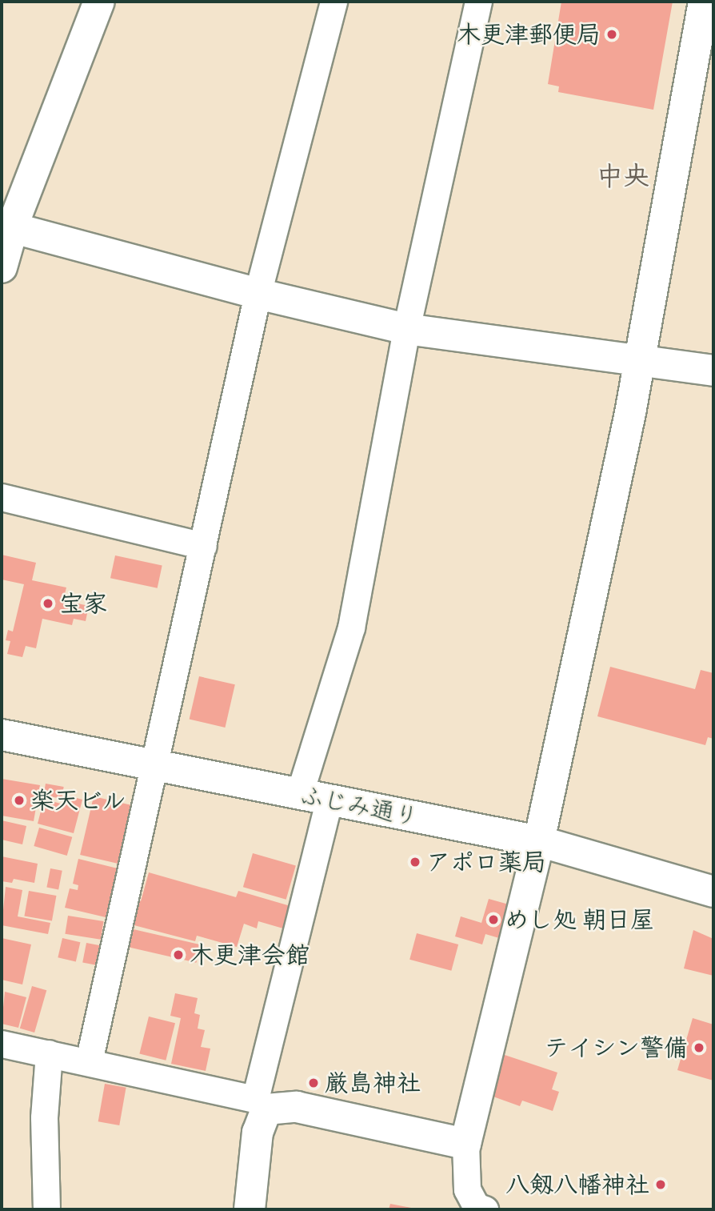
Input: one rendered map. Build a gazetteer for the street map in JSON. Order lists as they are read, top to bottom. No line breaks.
{"streets":{"street":["ふじみ通り"]},"districts":["中央"],"places":["木更津郵便局","宝家","楽天ビル","アポロ薬局","めし処 朝日屋","木更津会館","テイシン警備","厳島神社","八剱八幡神社"]}
